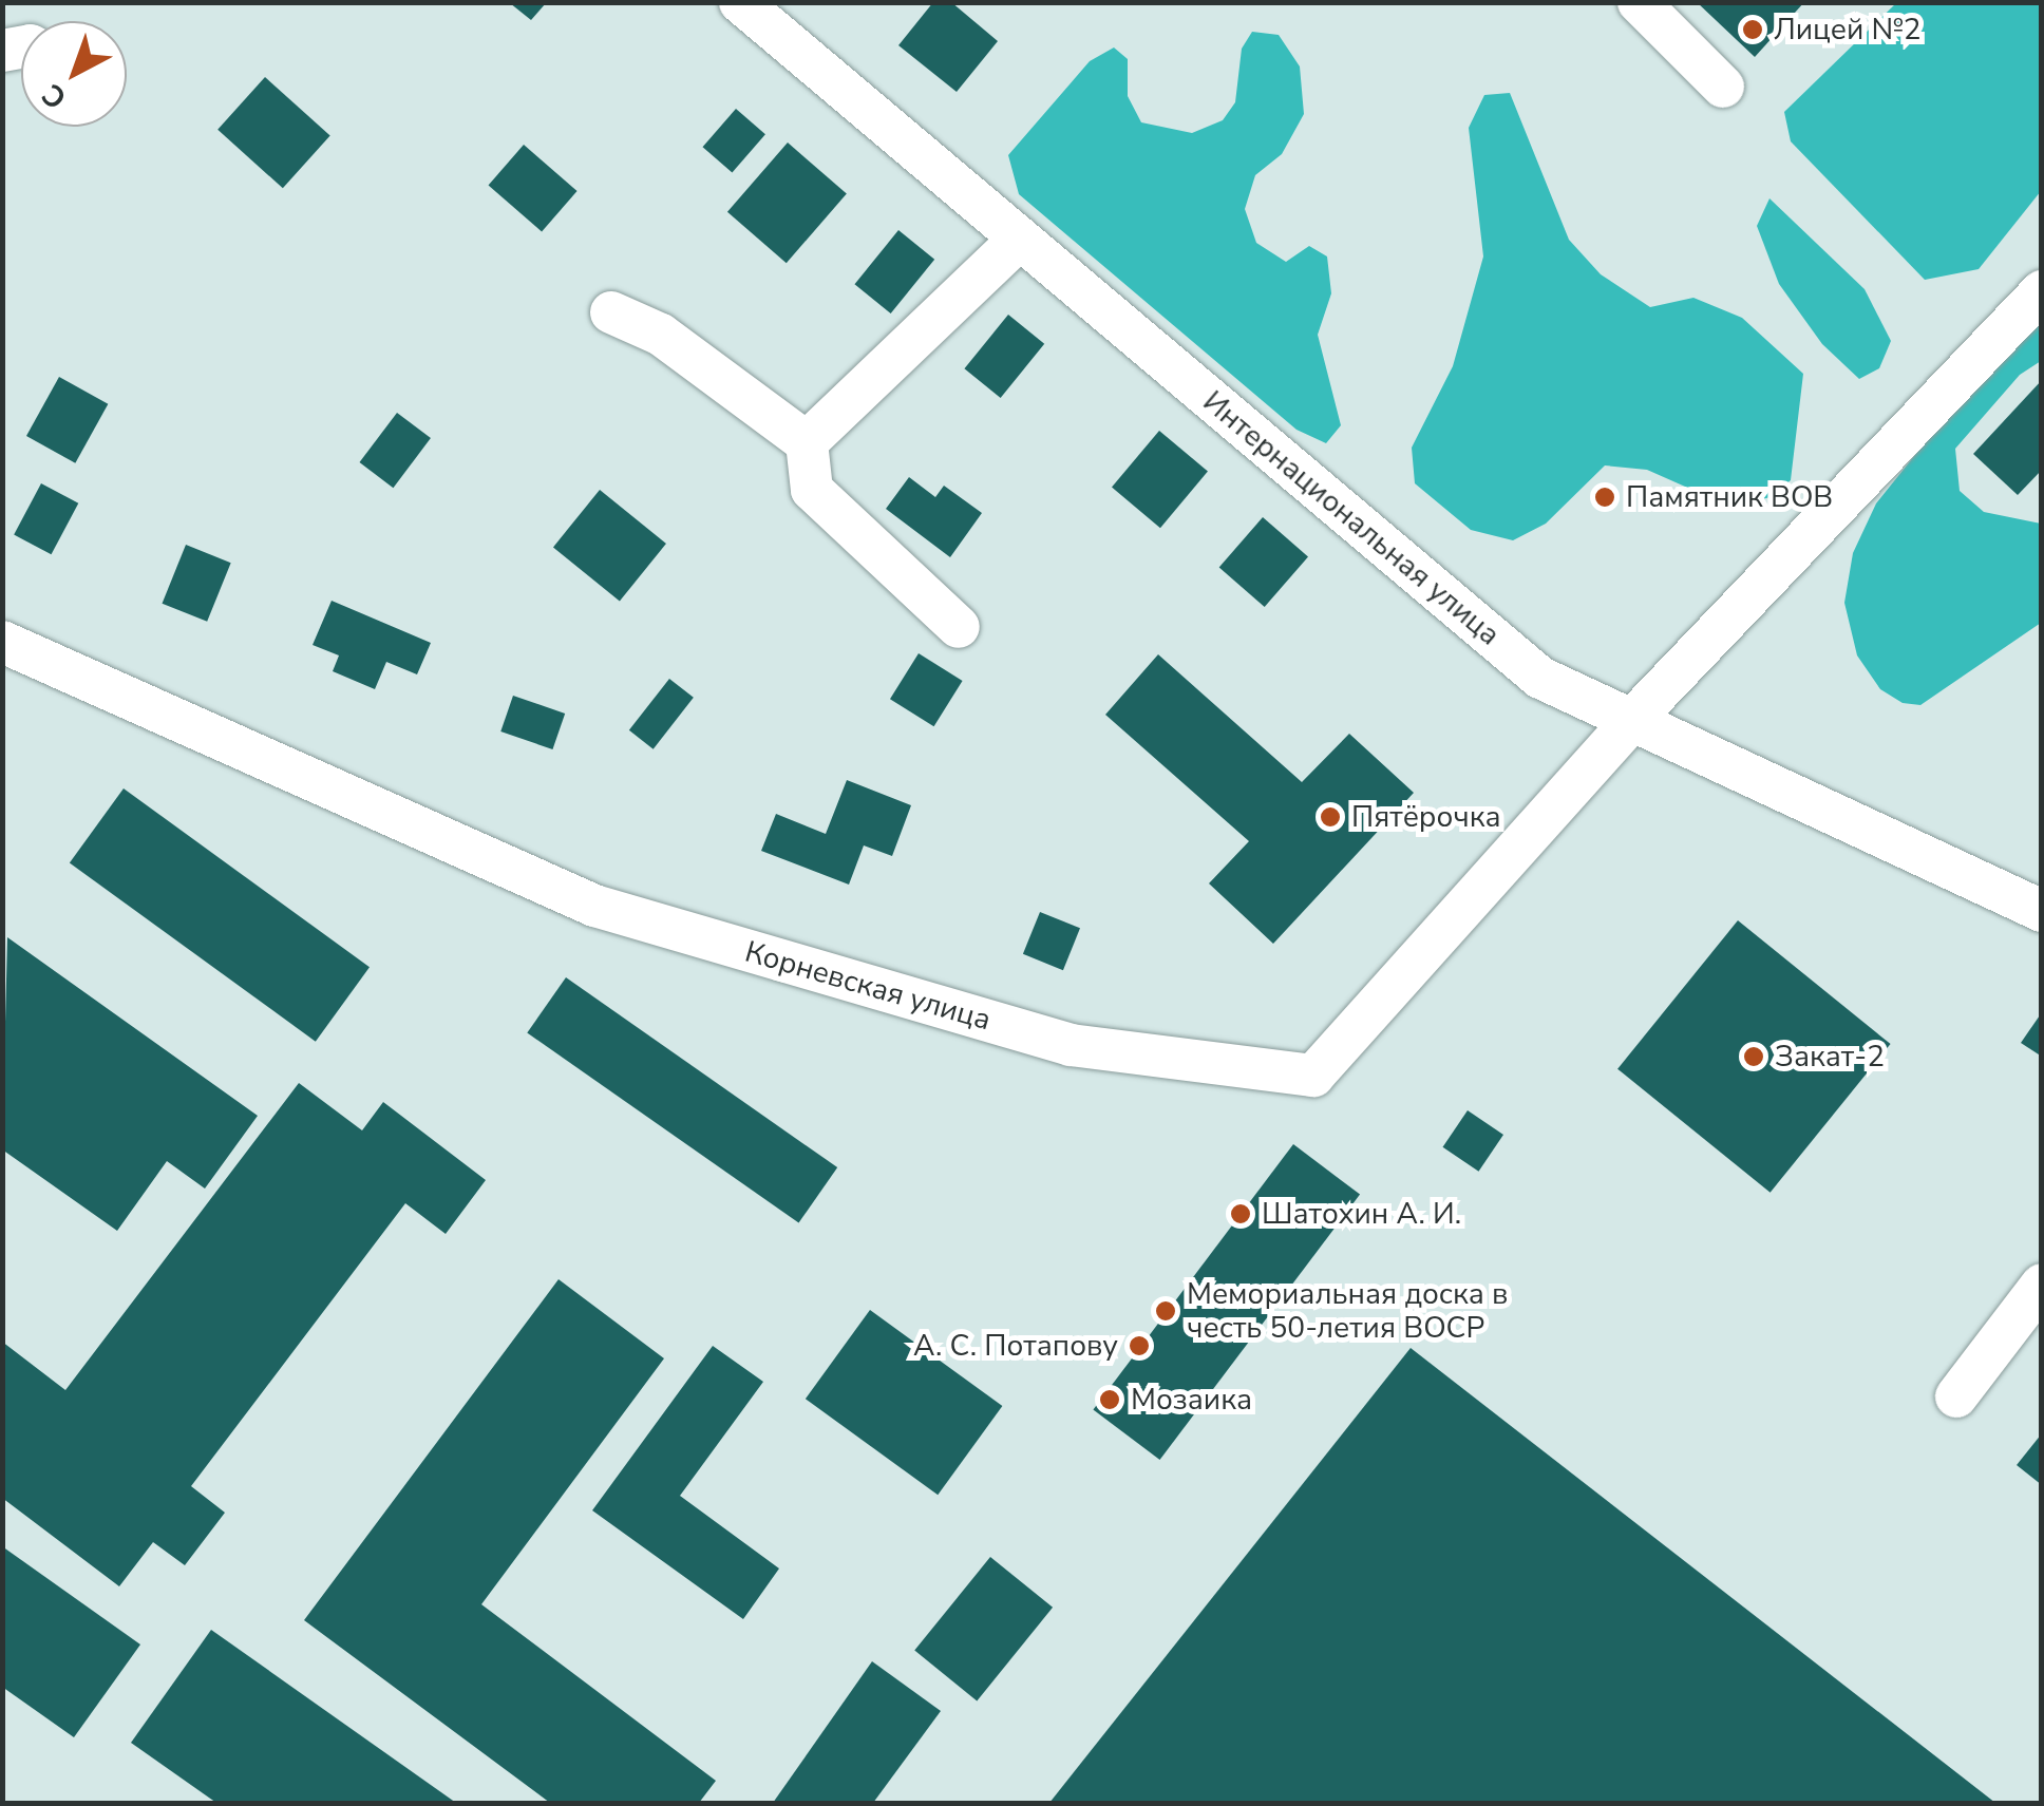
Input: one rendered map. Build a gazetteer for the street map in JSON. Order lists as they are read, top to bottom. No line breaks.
{"streets":{"street":["Интернациональная улица","Корневская улица"]},"crossings":[["Интернациональная улица","Корневская улица"]],"places":["Лицей №2","Памятник ВОВ","Пятёрочка","Закат-2","Шатохин А. И.","Мемориальная доска в честь 50-летия ВОСР","А. С. Потапову","Мозаика"],"north":"bottom left"}
